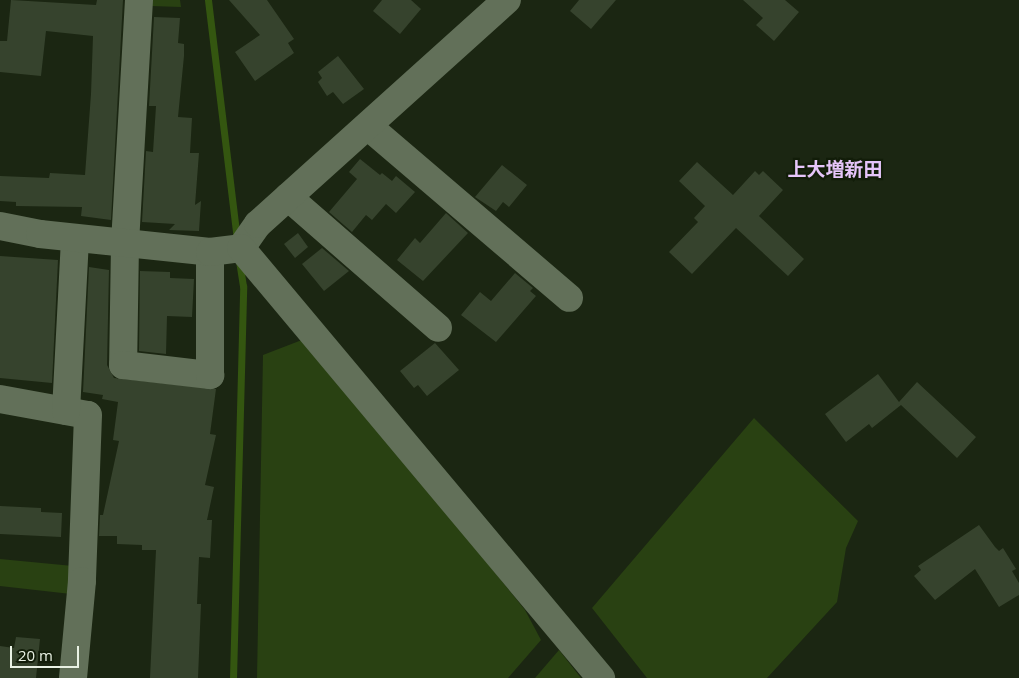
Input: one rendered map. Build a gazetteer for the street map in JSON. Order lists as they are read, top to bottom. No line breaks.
{"districts":["上大増新田"],"scale_bar":"20 m"}
